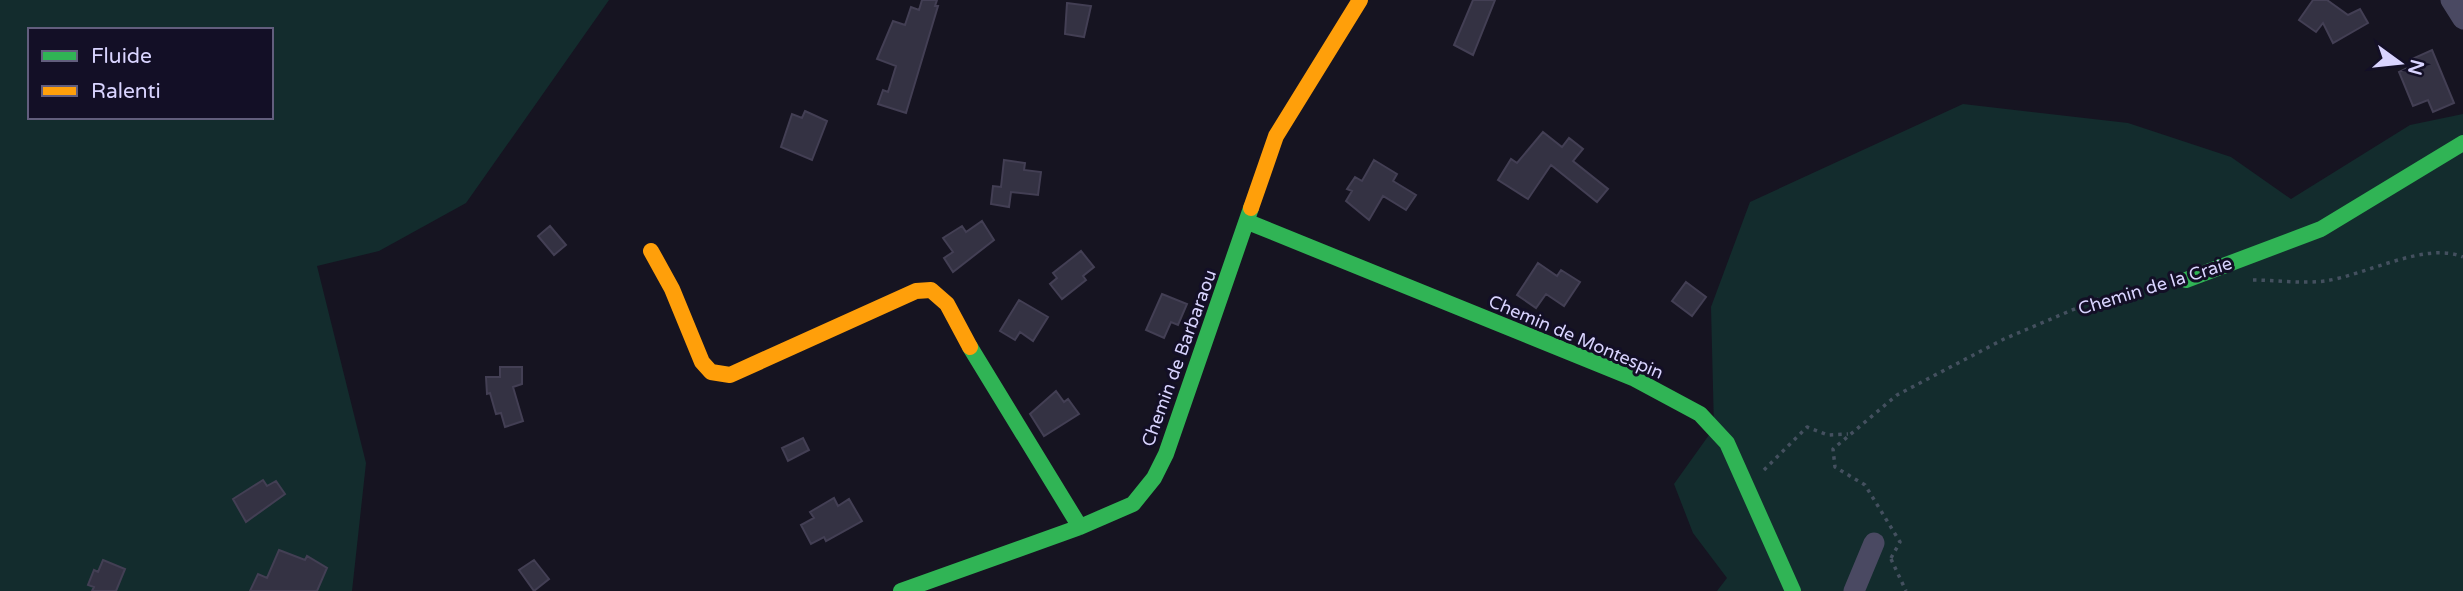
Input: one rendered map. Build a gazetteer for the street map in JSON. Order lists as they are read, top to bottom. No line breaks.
{"streets":{"street":["Chemin de la Craie","Chemin de Montespin","Chemin de Barbaraou"]},"crossings":[["Chemin de Montespin","Chemin de Barbaraou"]],"legend":["Fluide","Ralenti"],"north":"right"}
